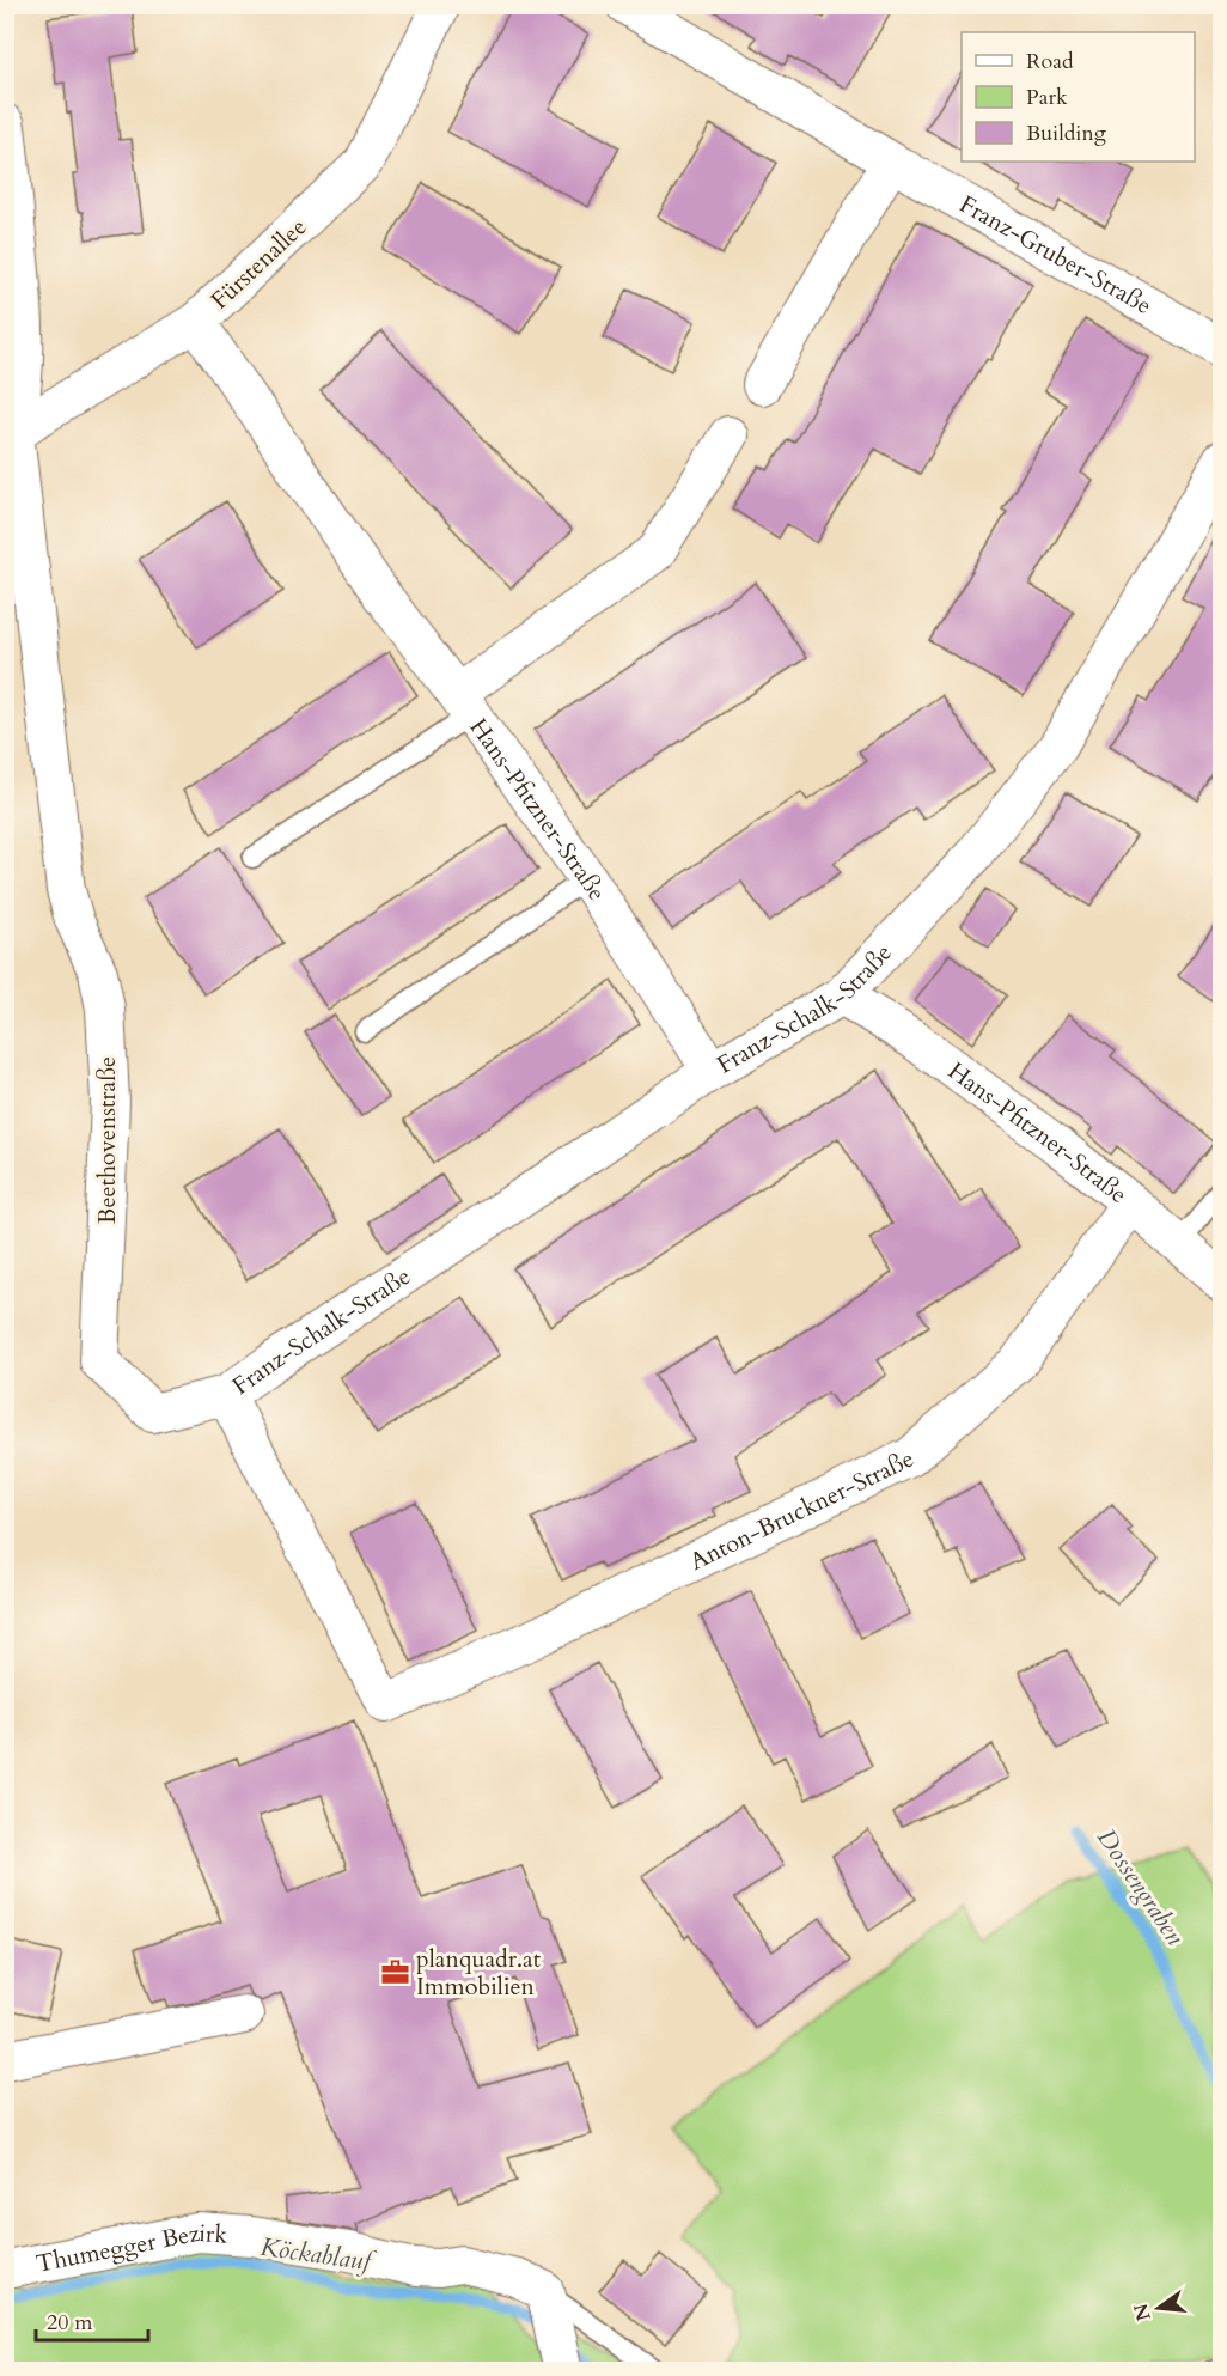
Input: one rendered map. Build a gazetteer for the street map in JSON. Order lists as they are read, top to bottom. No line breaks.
{"streets":{"street":["Franz-Gruber-Straße","Fürstenallee","Hans-Pfitzner-Straße","Franz-Schalk-Straße","Beethovenstraße","Anton-Bruckner-Straße","Thumegger Bezirk"]},"crossings":[["Fürstenallee","Hans-Pfitzner-Straße"],["Fürstenallee","Beethovenstraße"],["Hans-Pfitzner-Straße","Franz-Schalk-Straße"],["Hans-Pfitzner-Straße","Anton-Bruckner-Straße"],["Franz-Schalk-Straße","Beethovenstraße"],["Franz-Schalk-Straße","Anton-Bruckner-Straße"],["Beethovenstraße","Anton-Bruckner-Straße"]],"water":["Dossengraben","Köckablauf"],"places":{"office":["planquadr.at Immobilien"]},"legend":["Road","Park","Building"],"scale_bar":"20 m","north":"left"}
